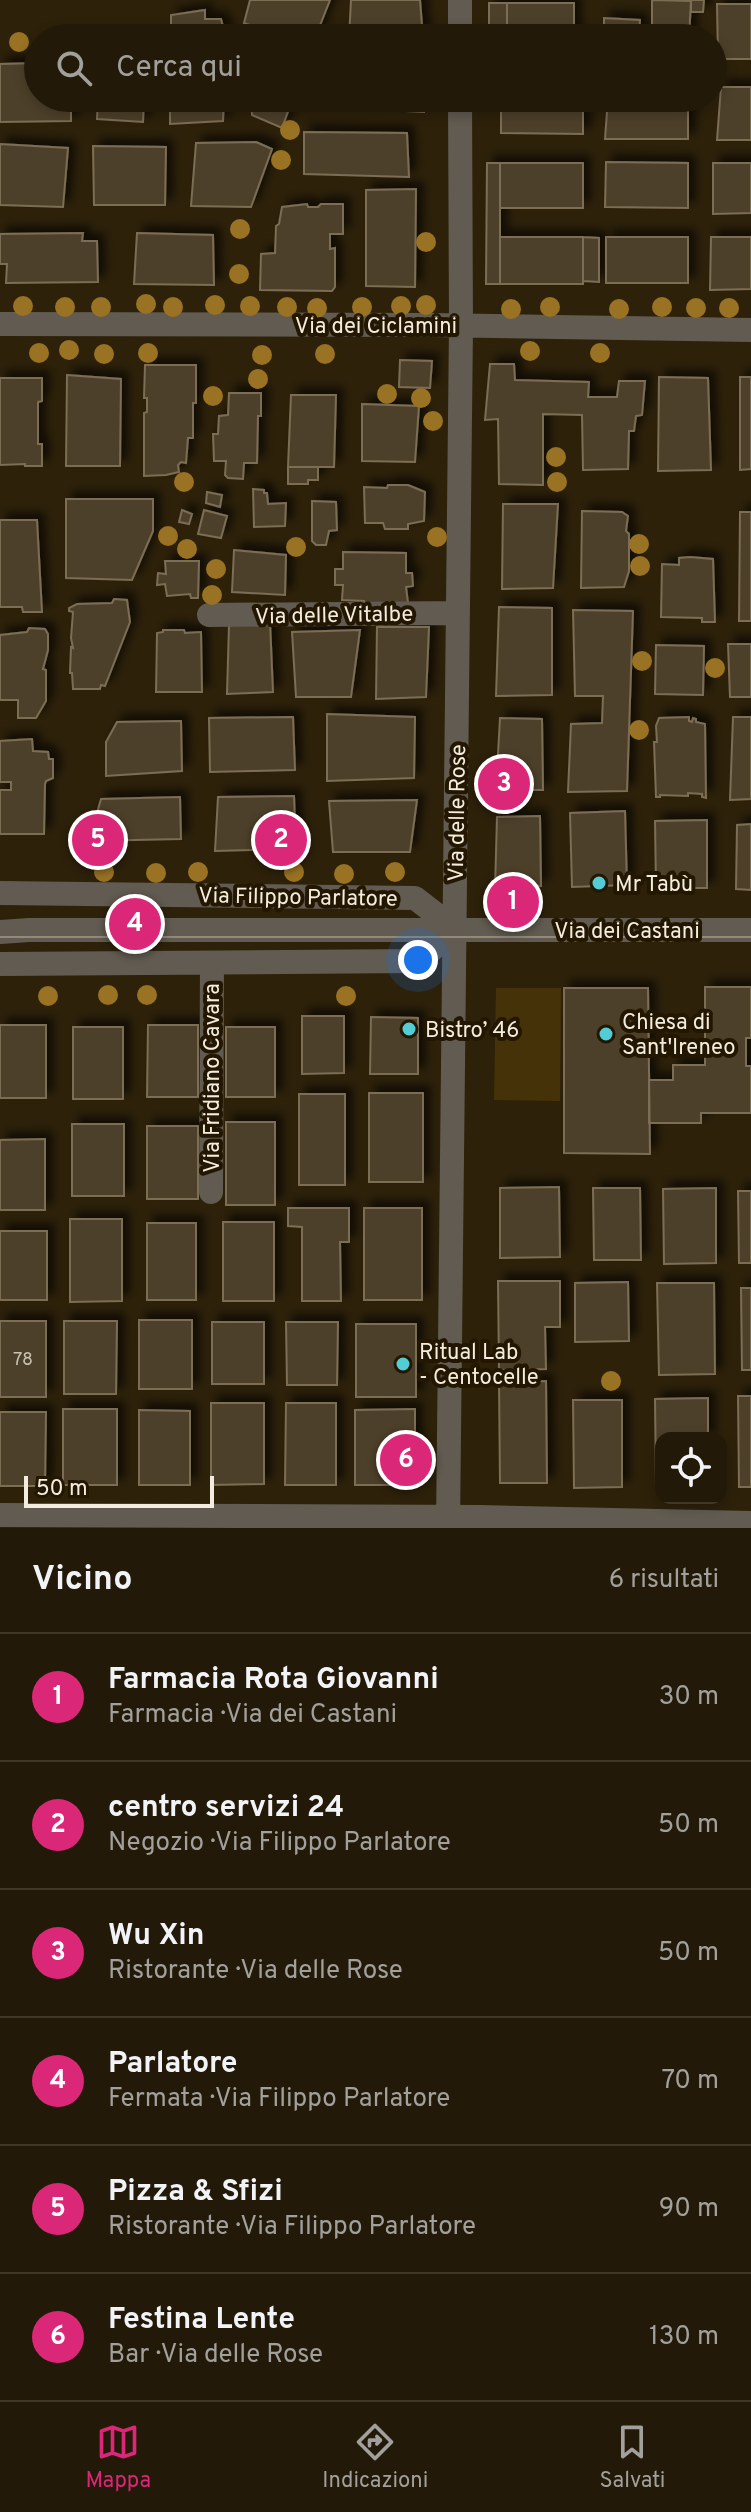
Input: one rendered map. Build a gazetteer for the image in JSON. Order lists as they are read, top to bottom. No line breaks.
{"streets":{"street":["Via dei Ciclamini","Via delle Vitalbe","Via delle Rose","Via Filippo Parlatore","Via dei Castani","Via Fridiano Cavara"]},"crossings":[["Via dei Ciclamini","Via delle Rose"],["Via delle Vitalbe","Via delle Rose"],["Via delle Rose","Via Filippo Parlatore"],["Via delle Rose","Via dei Castani"],["Via Filippo Parlatore","Via dei Castani"]],"places":["Mr Tabù","Bistro’ 46","Chiesa di Sant'Ireneo","Ritual Lab - Centocelle"],"house_numbers":["78"],"scale_bar":"50 m","page":{"search":"Cerca qui","pins":["3","2","5","1","4","6"],"scale":"50 m","heading":["Vicino","6 risultati"],"list":[{"mark":"1","name":"Farmacia Rota Giovanni","note":"Farmacia · Via dei Castani","value":"30 m"},{"mark":"2","name":"centro servizi 24","note":"Negozio · Via Filippo Parlatore","value":"50 m"},{"mark":"3","name":"Wu Xin","note":"Ristorante · Via delle Rose","value":"50 m"},{"mark":"4","name":"Parlatore","note":"Fermata · Via Filippo Parlatore","value":"70 m"},{"mark":"5","name":"Pizza & Sfizi","note":"Ristorante · Via Filippo Parlatore","value":"90 m"},{"mark":"6","name":"Festina Lente","note":"Bar · Via delle Rose","value":"130 m"}],"nav":["Mappa","Indicazioni","Salvati"]}}
